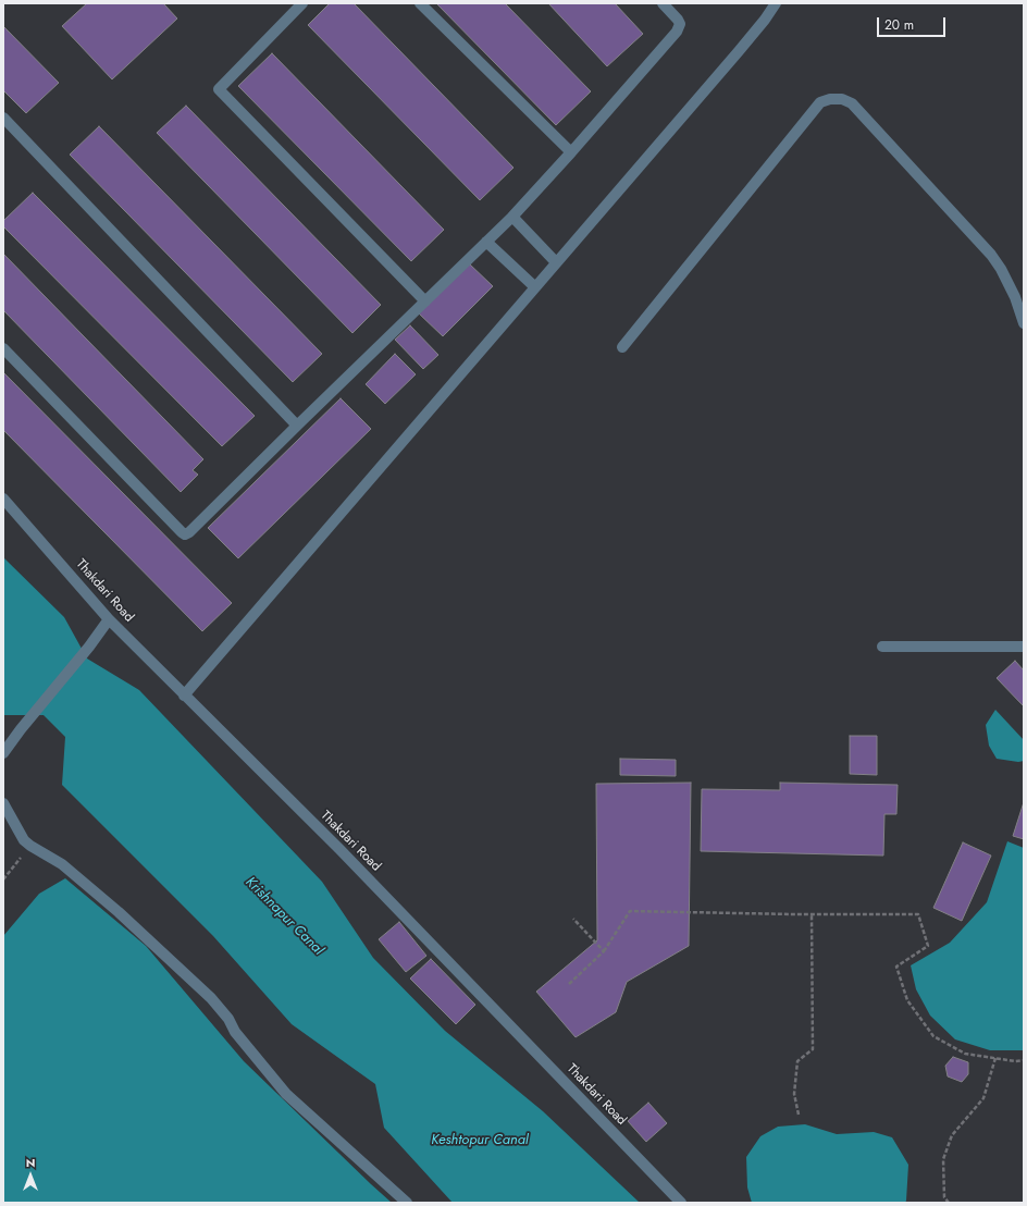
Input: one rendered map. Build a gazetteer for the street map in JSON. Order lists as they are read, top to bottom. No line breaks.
{"streets":{"street":["Thakdari Road"]},"water":["Krishnapur Canal","Keshtopur Canal"],"scale_bar":"20 m","north":"top"}
